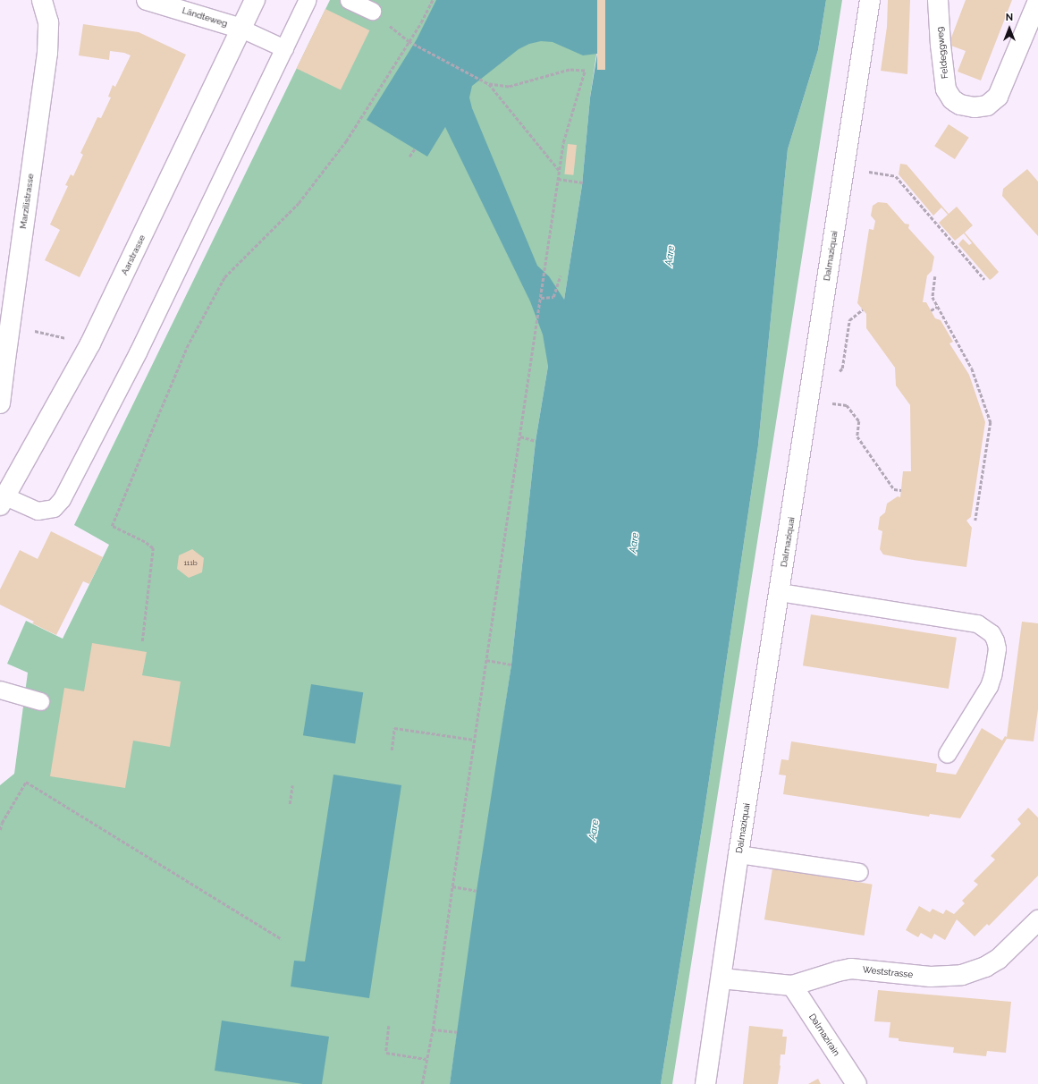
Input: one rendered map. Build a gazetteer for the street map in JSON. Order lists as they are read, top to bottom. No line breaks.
{"streets":{"street":["Ländteweg","Feldeggweg","Marzilistrasse","Aarstrasse","Dalmaziquai","Weststrasse","Dalmazirain"]},"crossings":[["Ländteweg","Aarstrasse"],["Dalmaziquai","Weststrasse"],["Weststrasse","Dalmazirain"]],"water":["Aare"],"house_numbers":["111b"],"north":"top"}
